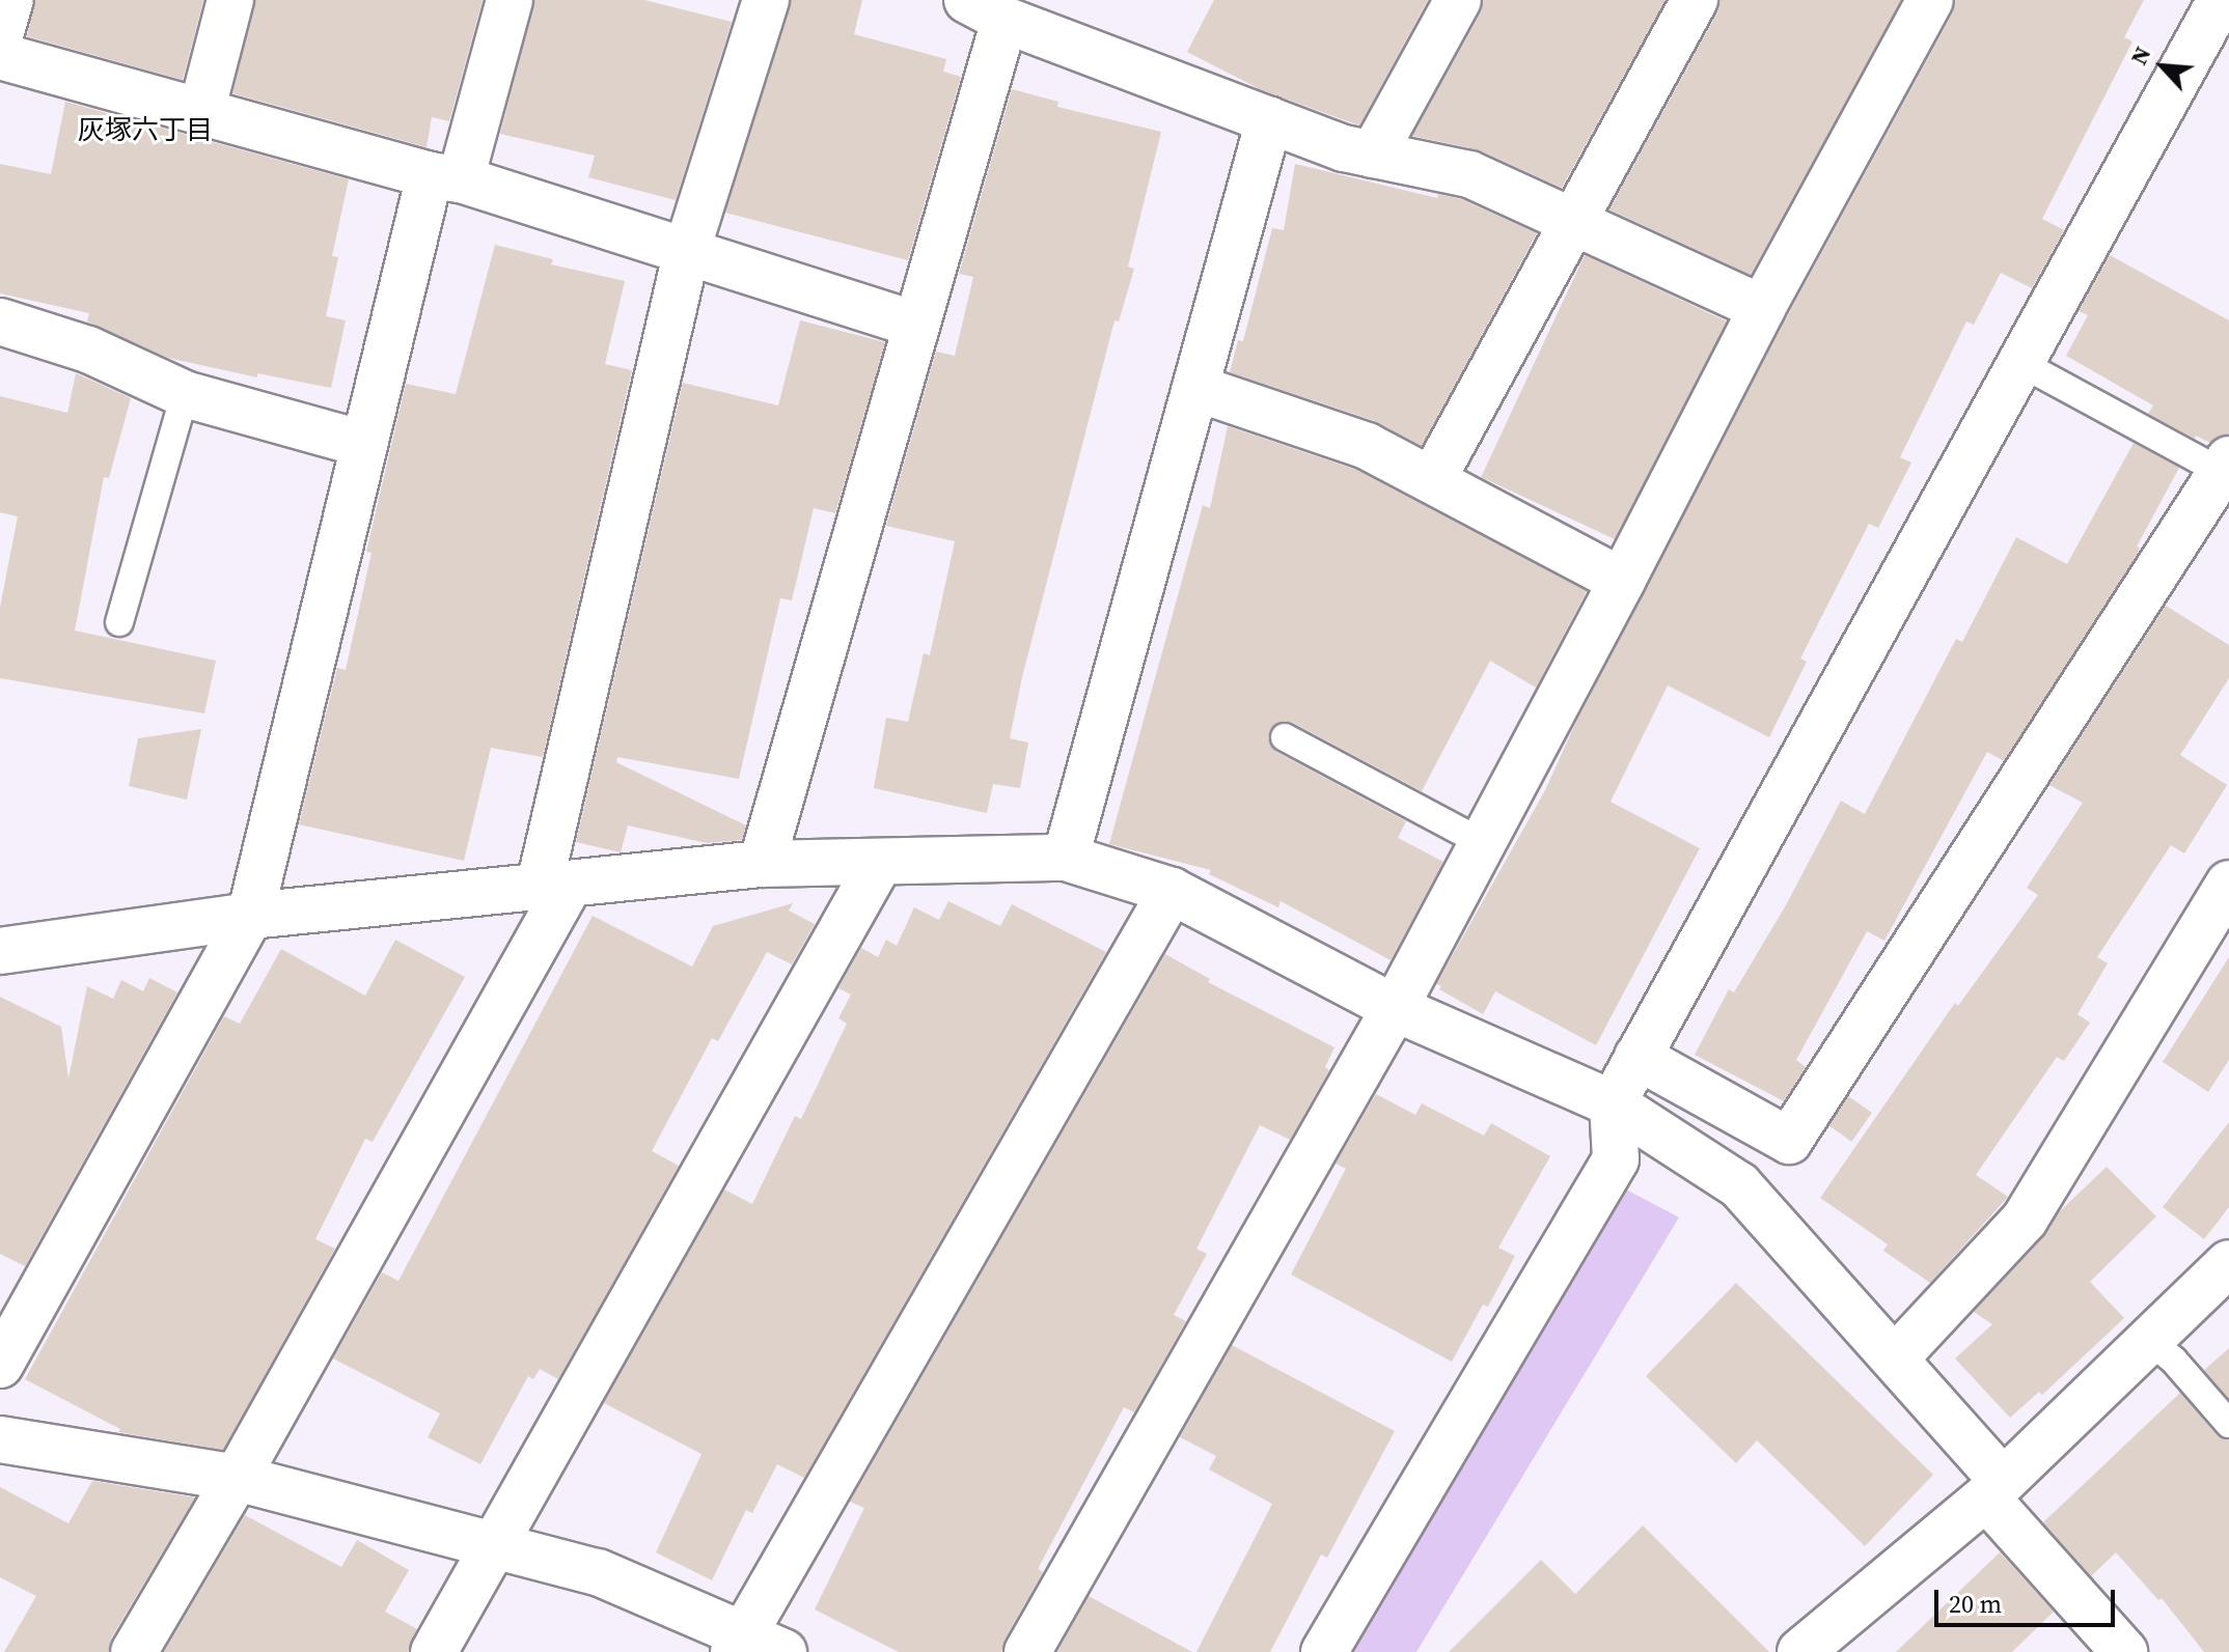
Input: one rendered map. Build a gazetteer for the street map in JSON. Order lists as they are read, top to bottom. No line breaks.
{"districts":["灰塚六丁目"],"scale_bar":"20 m","north":"top left"}
